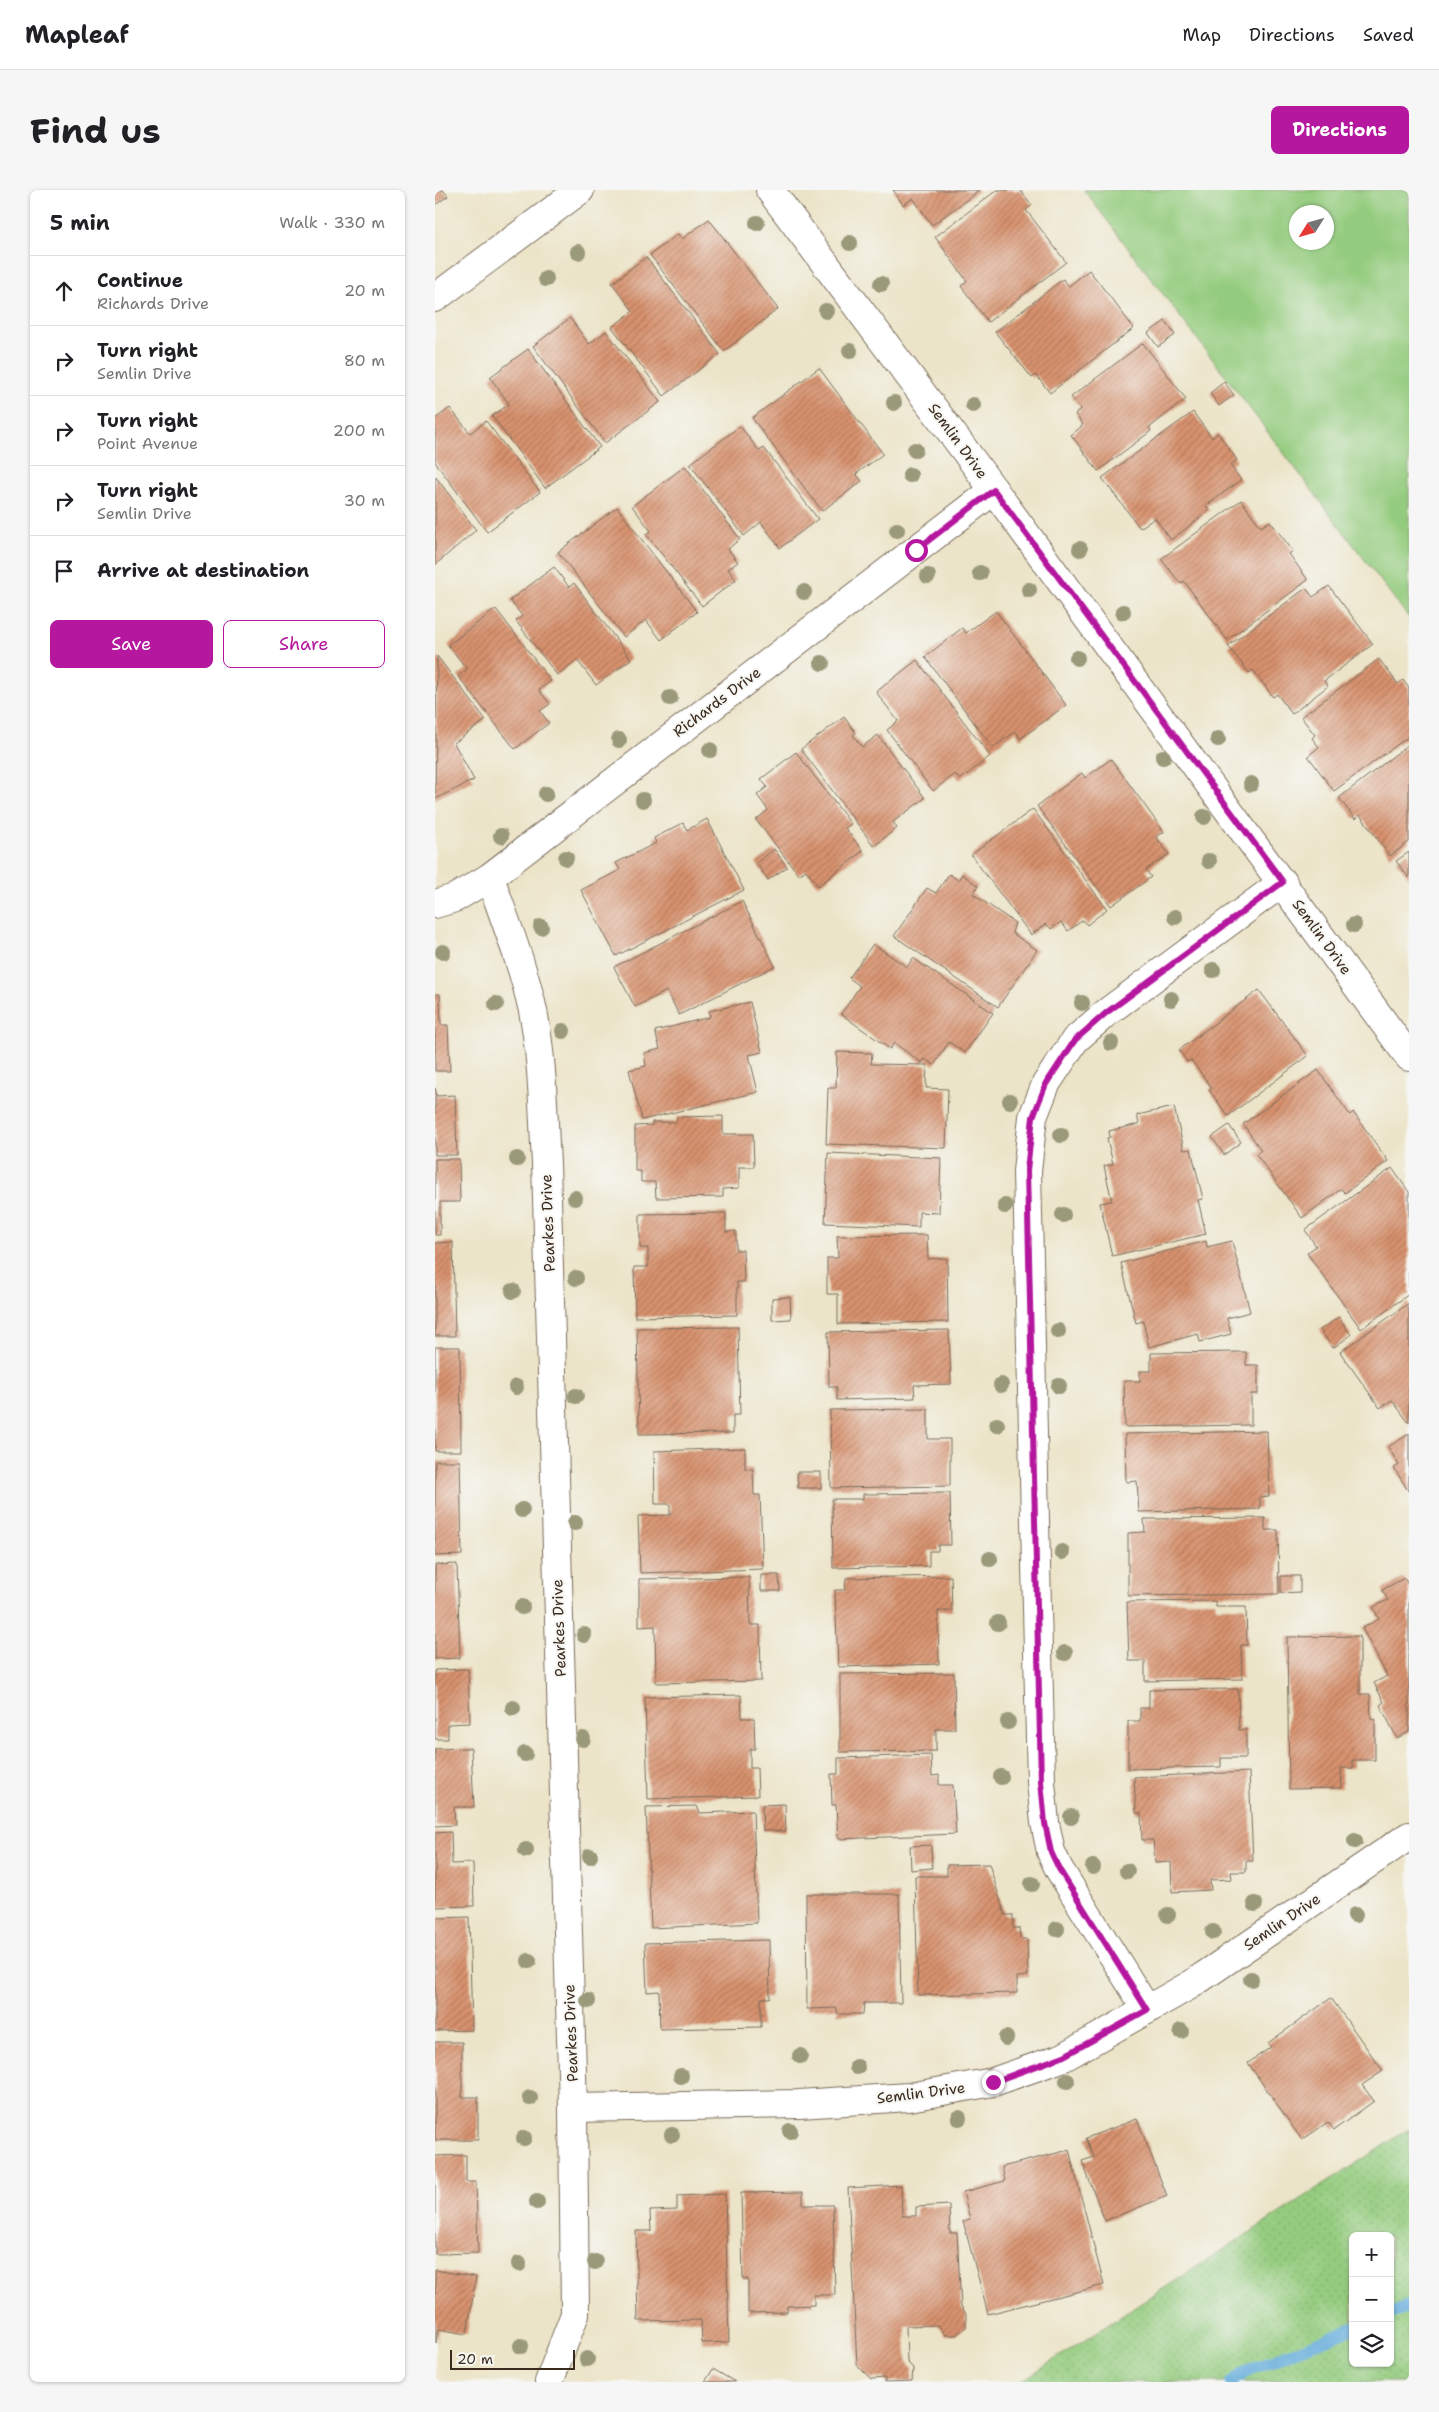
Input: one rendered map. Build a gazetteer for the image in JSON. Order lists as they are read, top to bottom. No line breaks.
{"streets":{"street":["Semlin Drive","Richards Drive","Pearkes Drive"]},"crossings":[["Semlin Drive","Richards Drive"],["Semlin Drive","Pearkes Drive"],["Richards Drive","Pearkes Drive"]],"scale_bar":"20 m","north":"bottom left","page":{"header":"Mapleaf","nav":["Map","Directions","Saved"],"buttons":["Directions",["Save","Share"]],"title":"Find us","heading":["5 min","Walk · 330 m"],"list":[["Continue","Richards Drive","20 m"],["Turn right","Semlin Drive","80 m"],["Turn right","Point Avenue","200 m"],["Turn right","Semlin Drive","30 m"],"Arrive at destination"],"map_buttons":["+","−"],"scale":"20 m"}}
